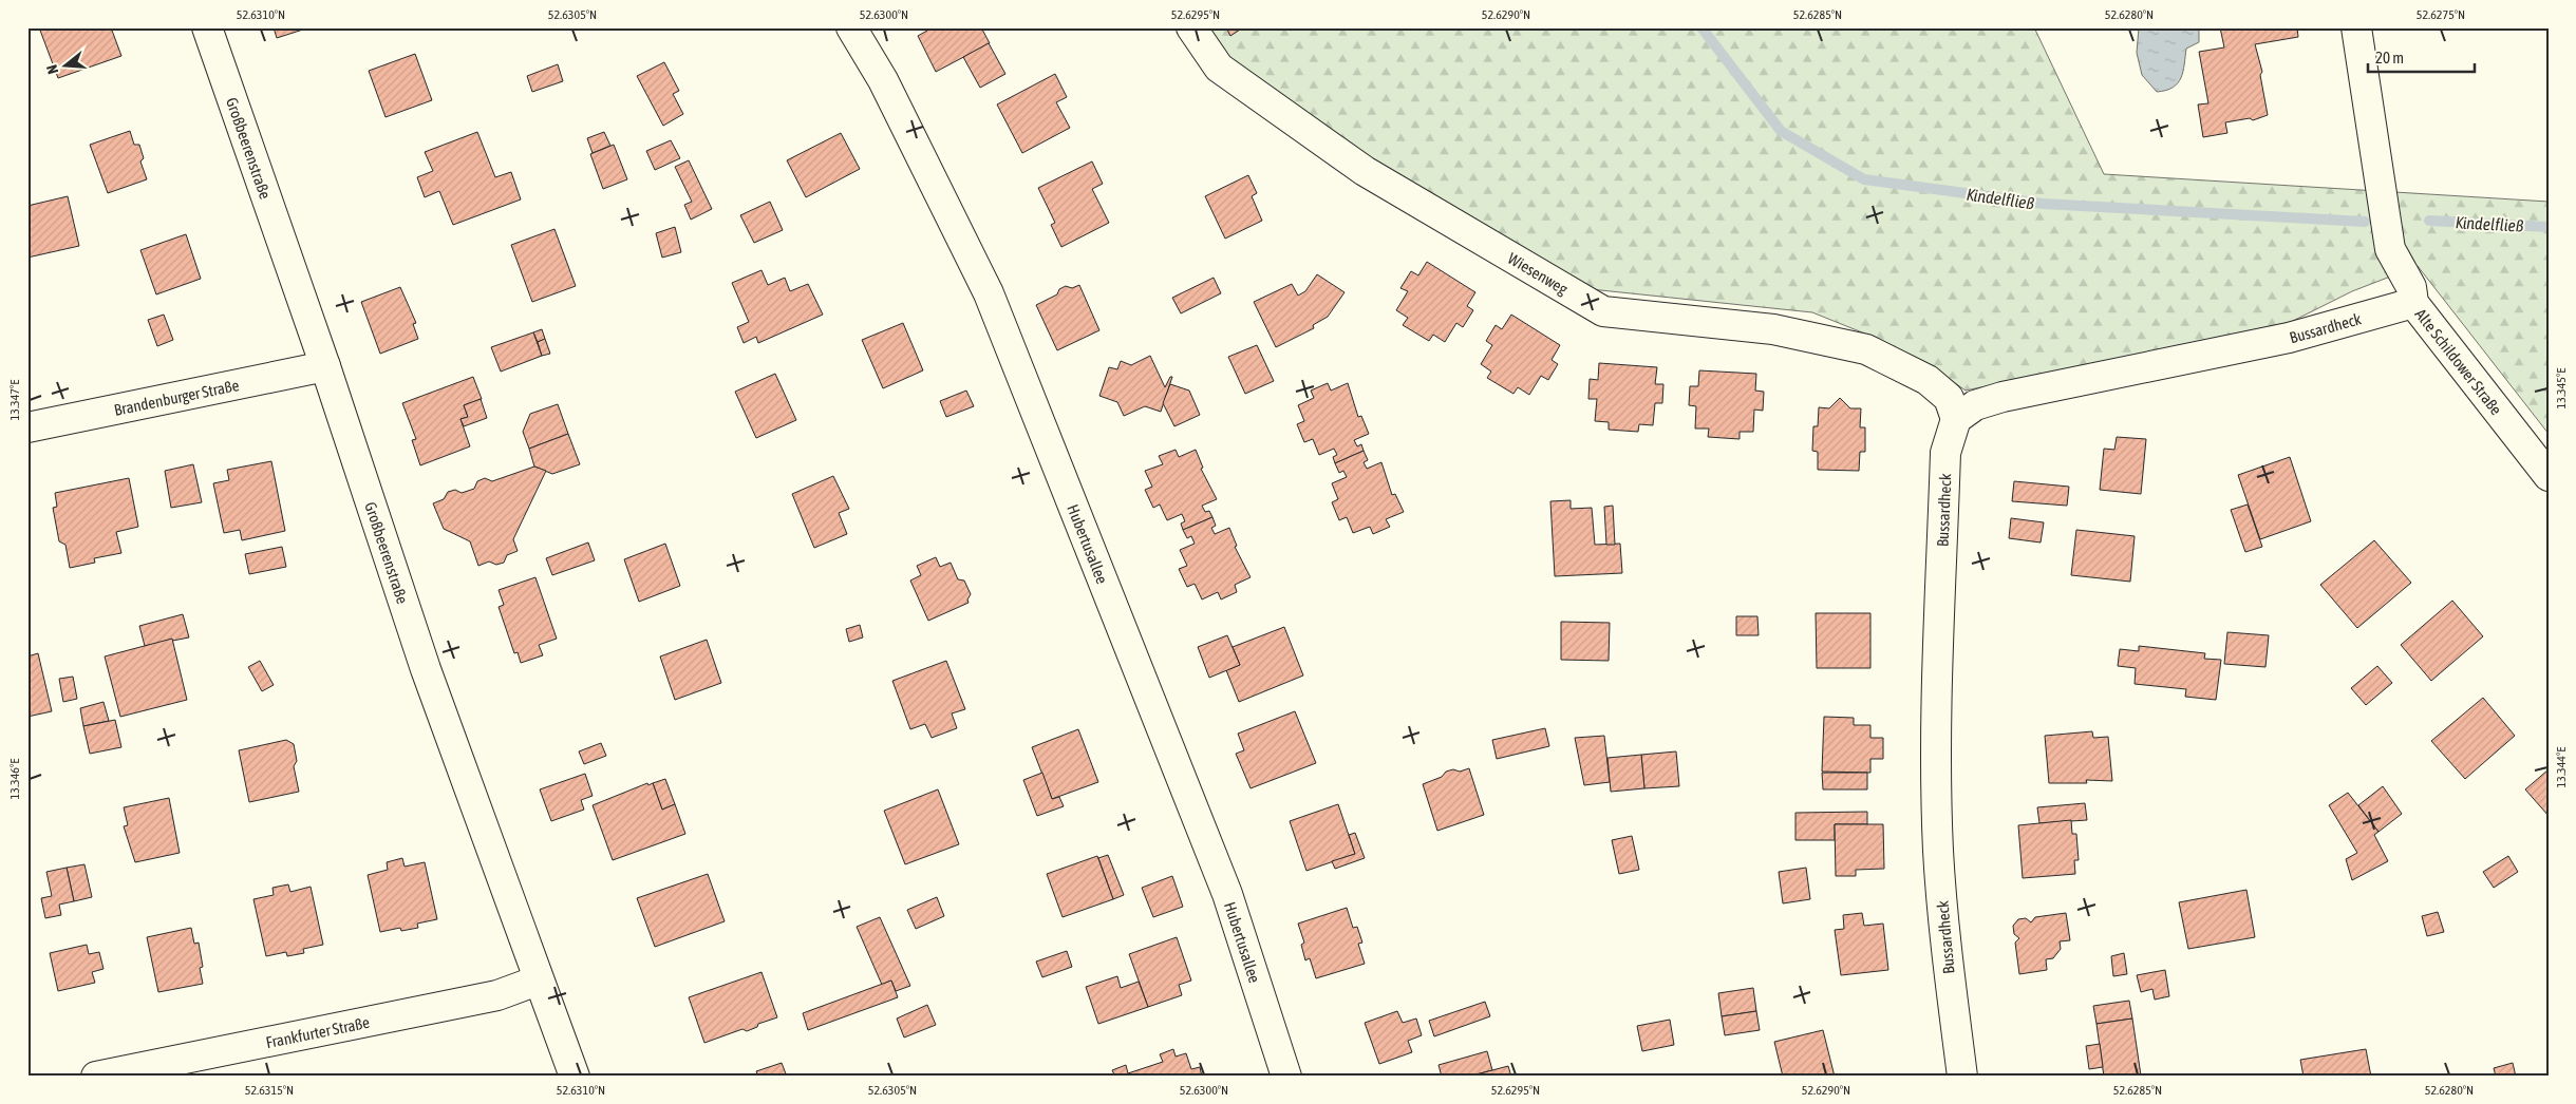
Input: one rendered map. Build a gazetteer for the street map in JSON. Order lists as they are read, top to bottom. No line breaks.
{"streets":{"street":["Großbeerenstraße","Wiesenweg","Bussardheck","Alte Schildower Straße","Brandenburger Straße","Hubertusallee","Frankfurter Straße"]},"crossings":[["Großbeerenstraße","Brandenburger Straße"],["Großbeerenstraße","Frankfurter Straße"],["Wiesenweg","Bussardheck"],["Bussardheck","Alte Schildower Straße"]],"water":["Kindelfließ"],"scale_bar":"20 m","north":"left","coordinates":["52.6310°N","52.6305°N","52.6300°N","52.6295°N","52.6290°N","52.6285°N","52.6280°N","52.6275°N","13.345°E","13.347°E","13.344°E","13.346°E","52.6315°N"]}
